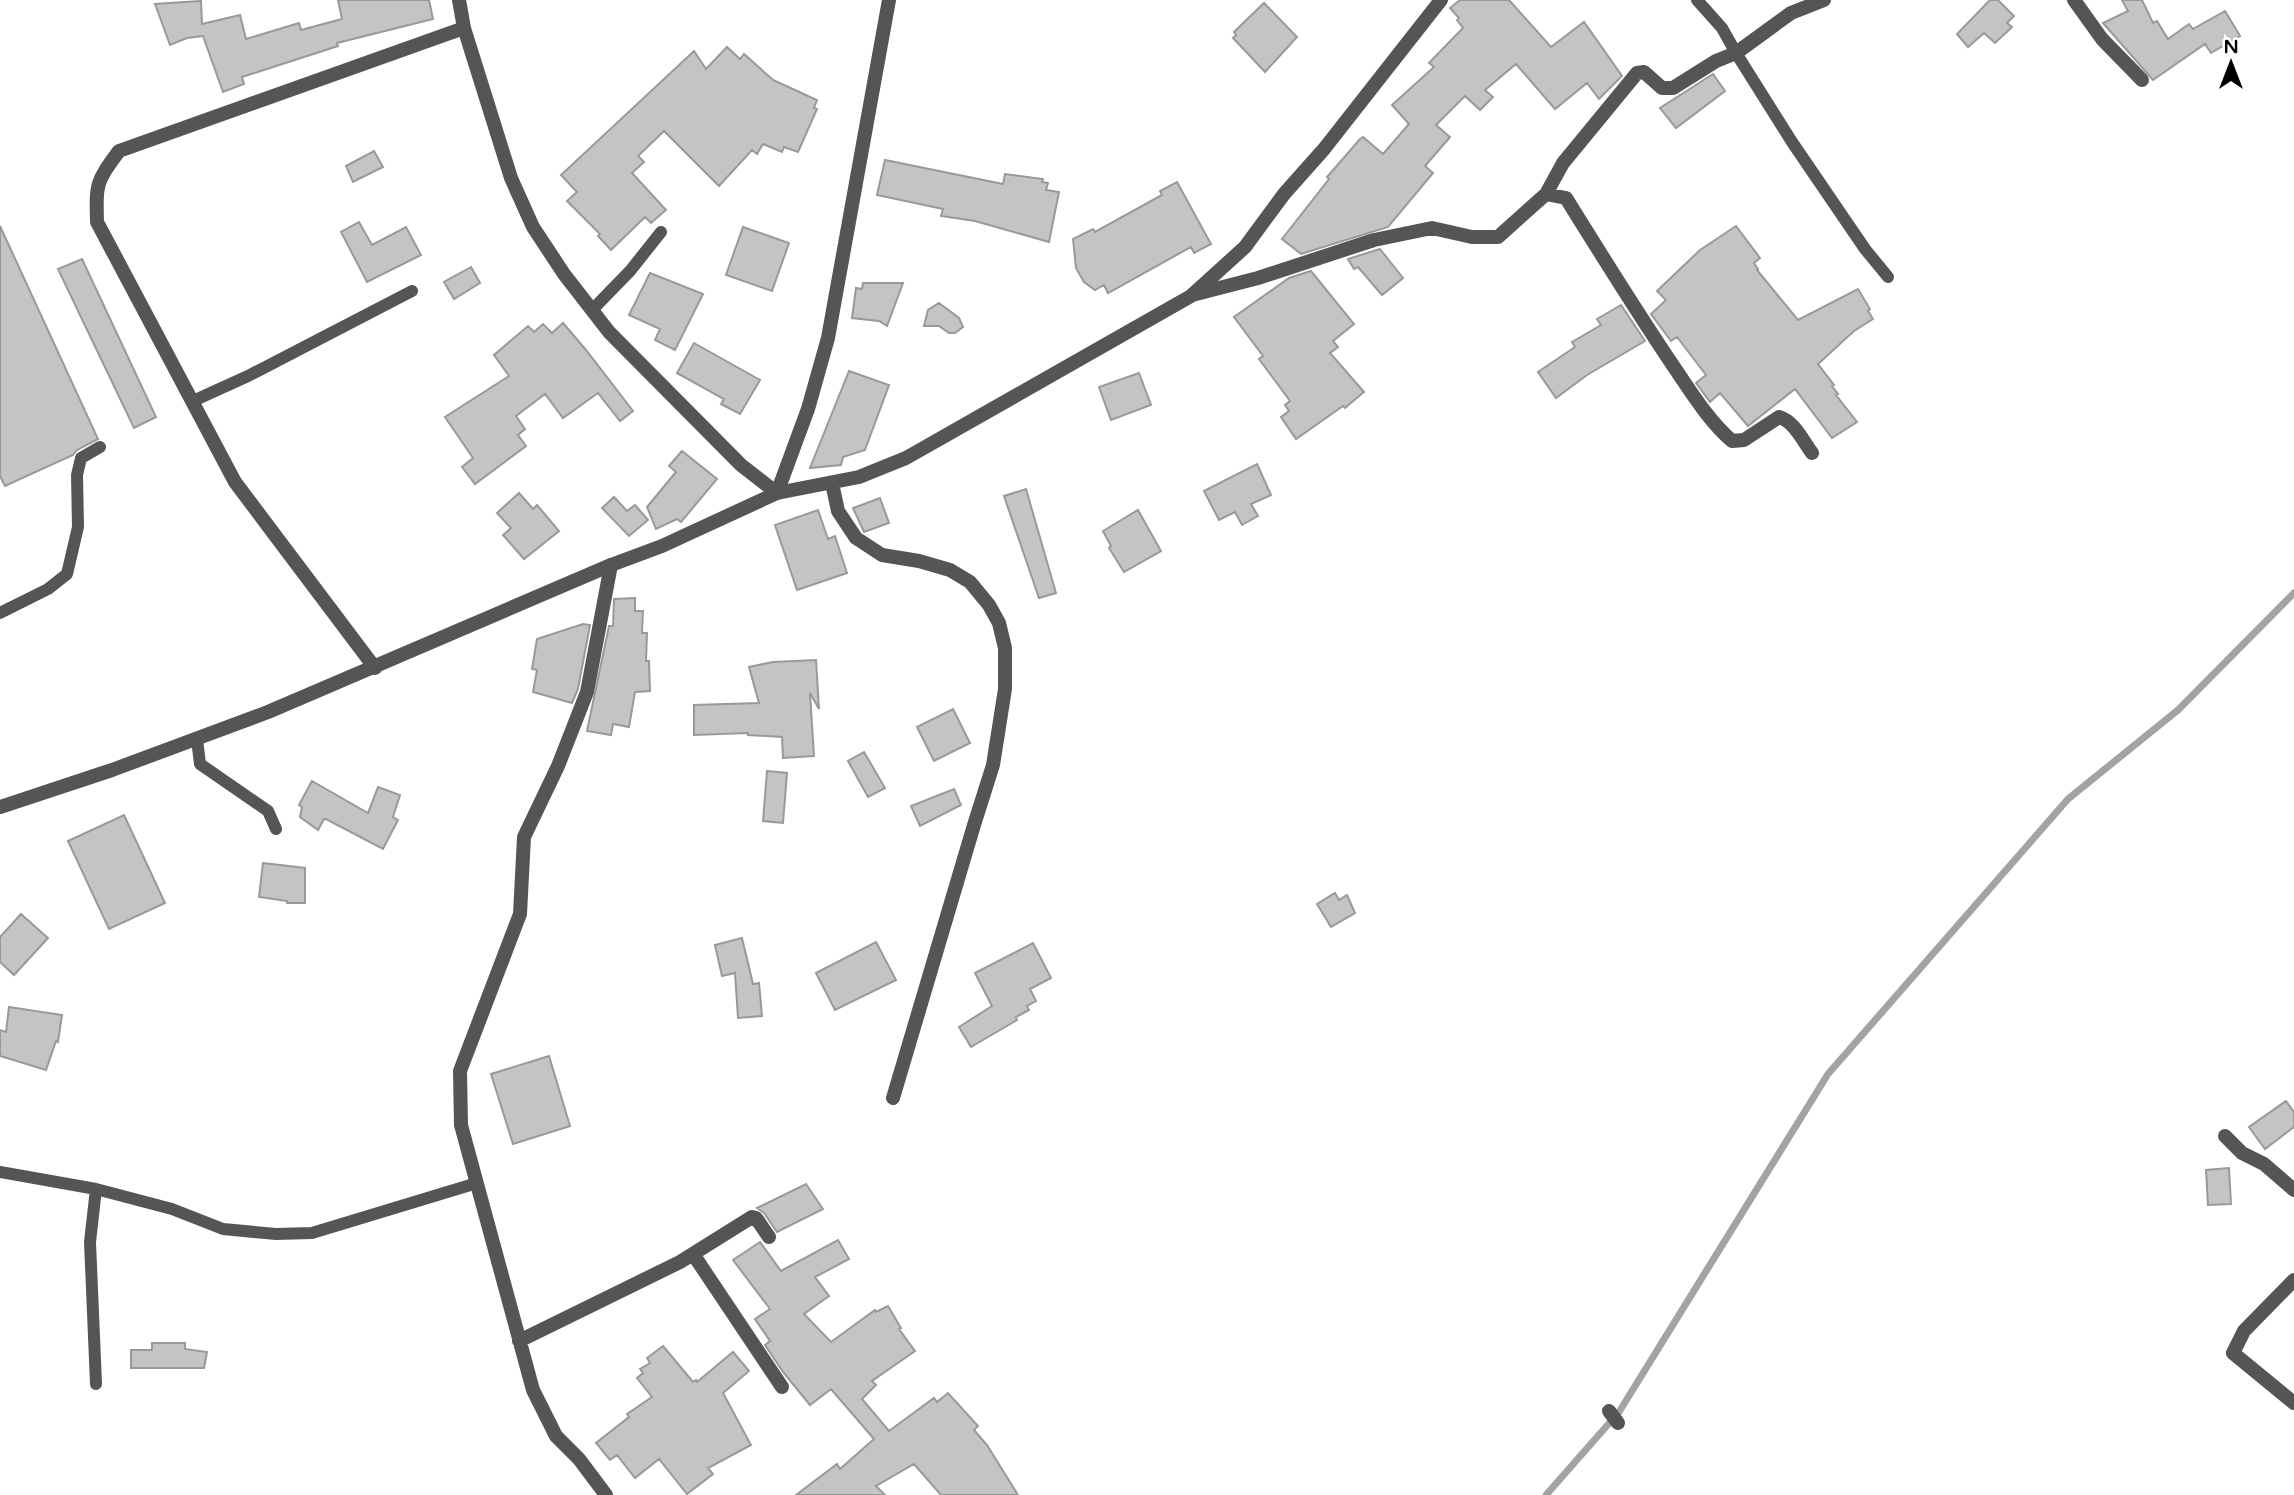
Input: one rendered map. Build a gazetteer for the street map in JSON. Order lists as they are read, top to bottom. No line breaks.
{"north":"top"}
